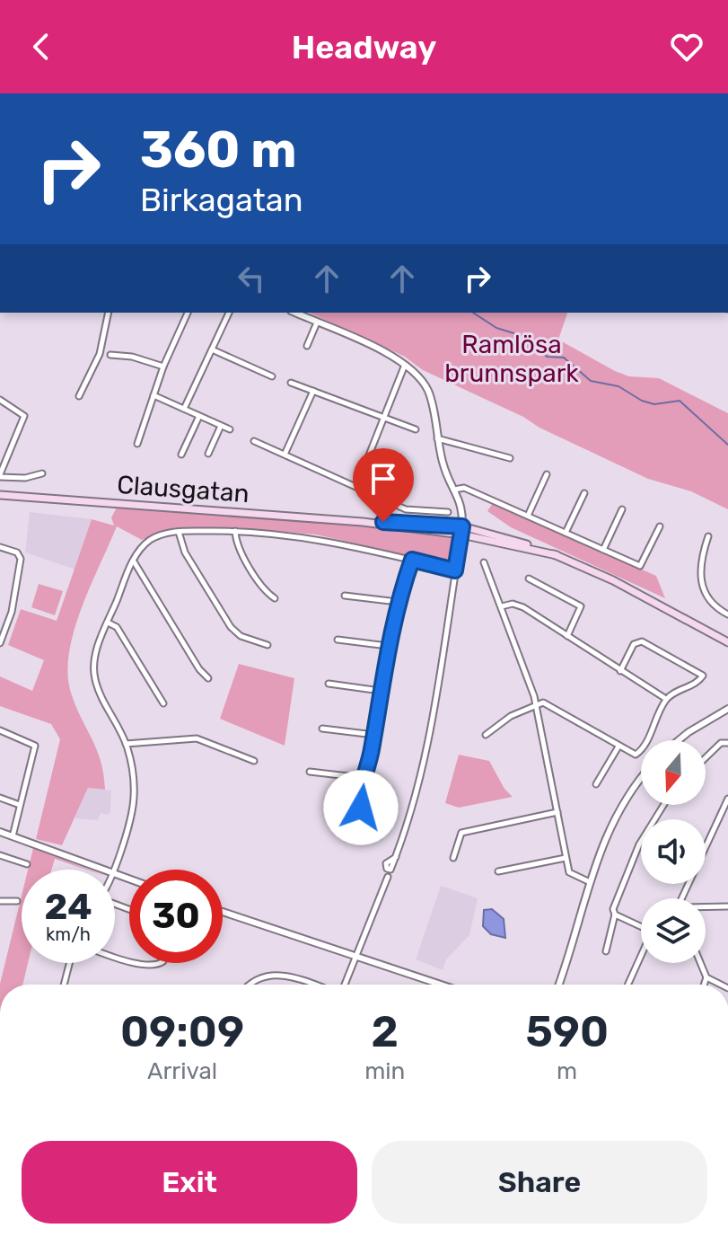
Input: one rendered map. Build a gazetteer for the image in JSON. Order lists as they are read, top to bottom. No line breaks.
{"streets":{"main road":["Clausgatan"]},"parks":["Ramlösa brunnspark"],"north":"bottom","page":{"header":"Headway","turn":["360 m","Birkagatan"],"speed":"24 km/h","limit":"30","eta":["09:09","Arrival","2","min","590","m"],"buttons":["Exit","Share"]}}
